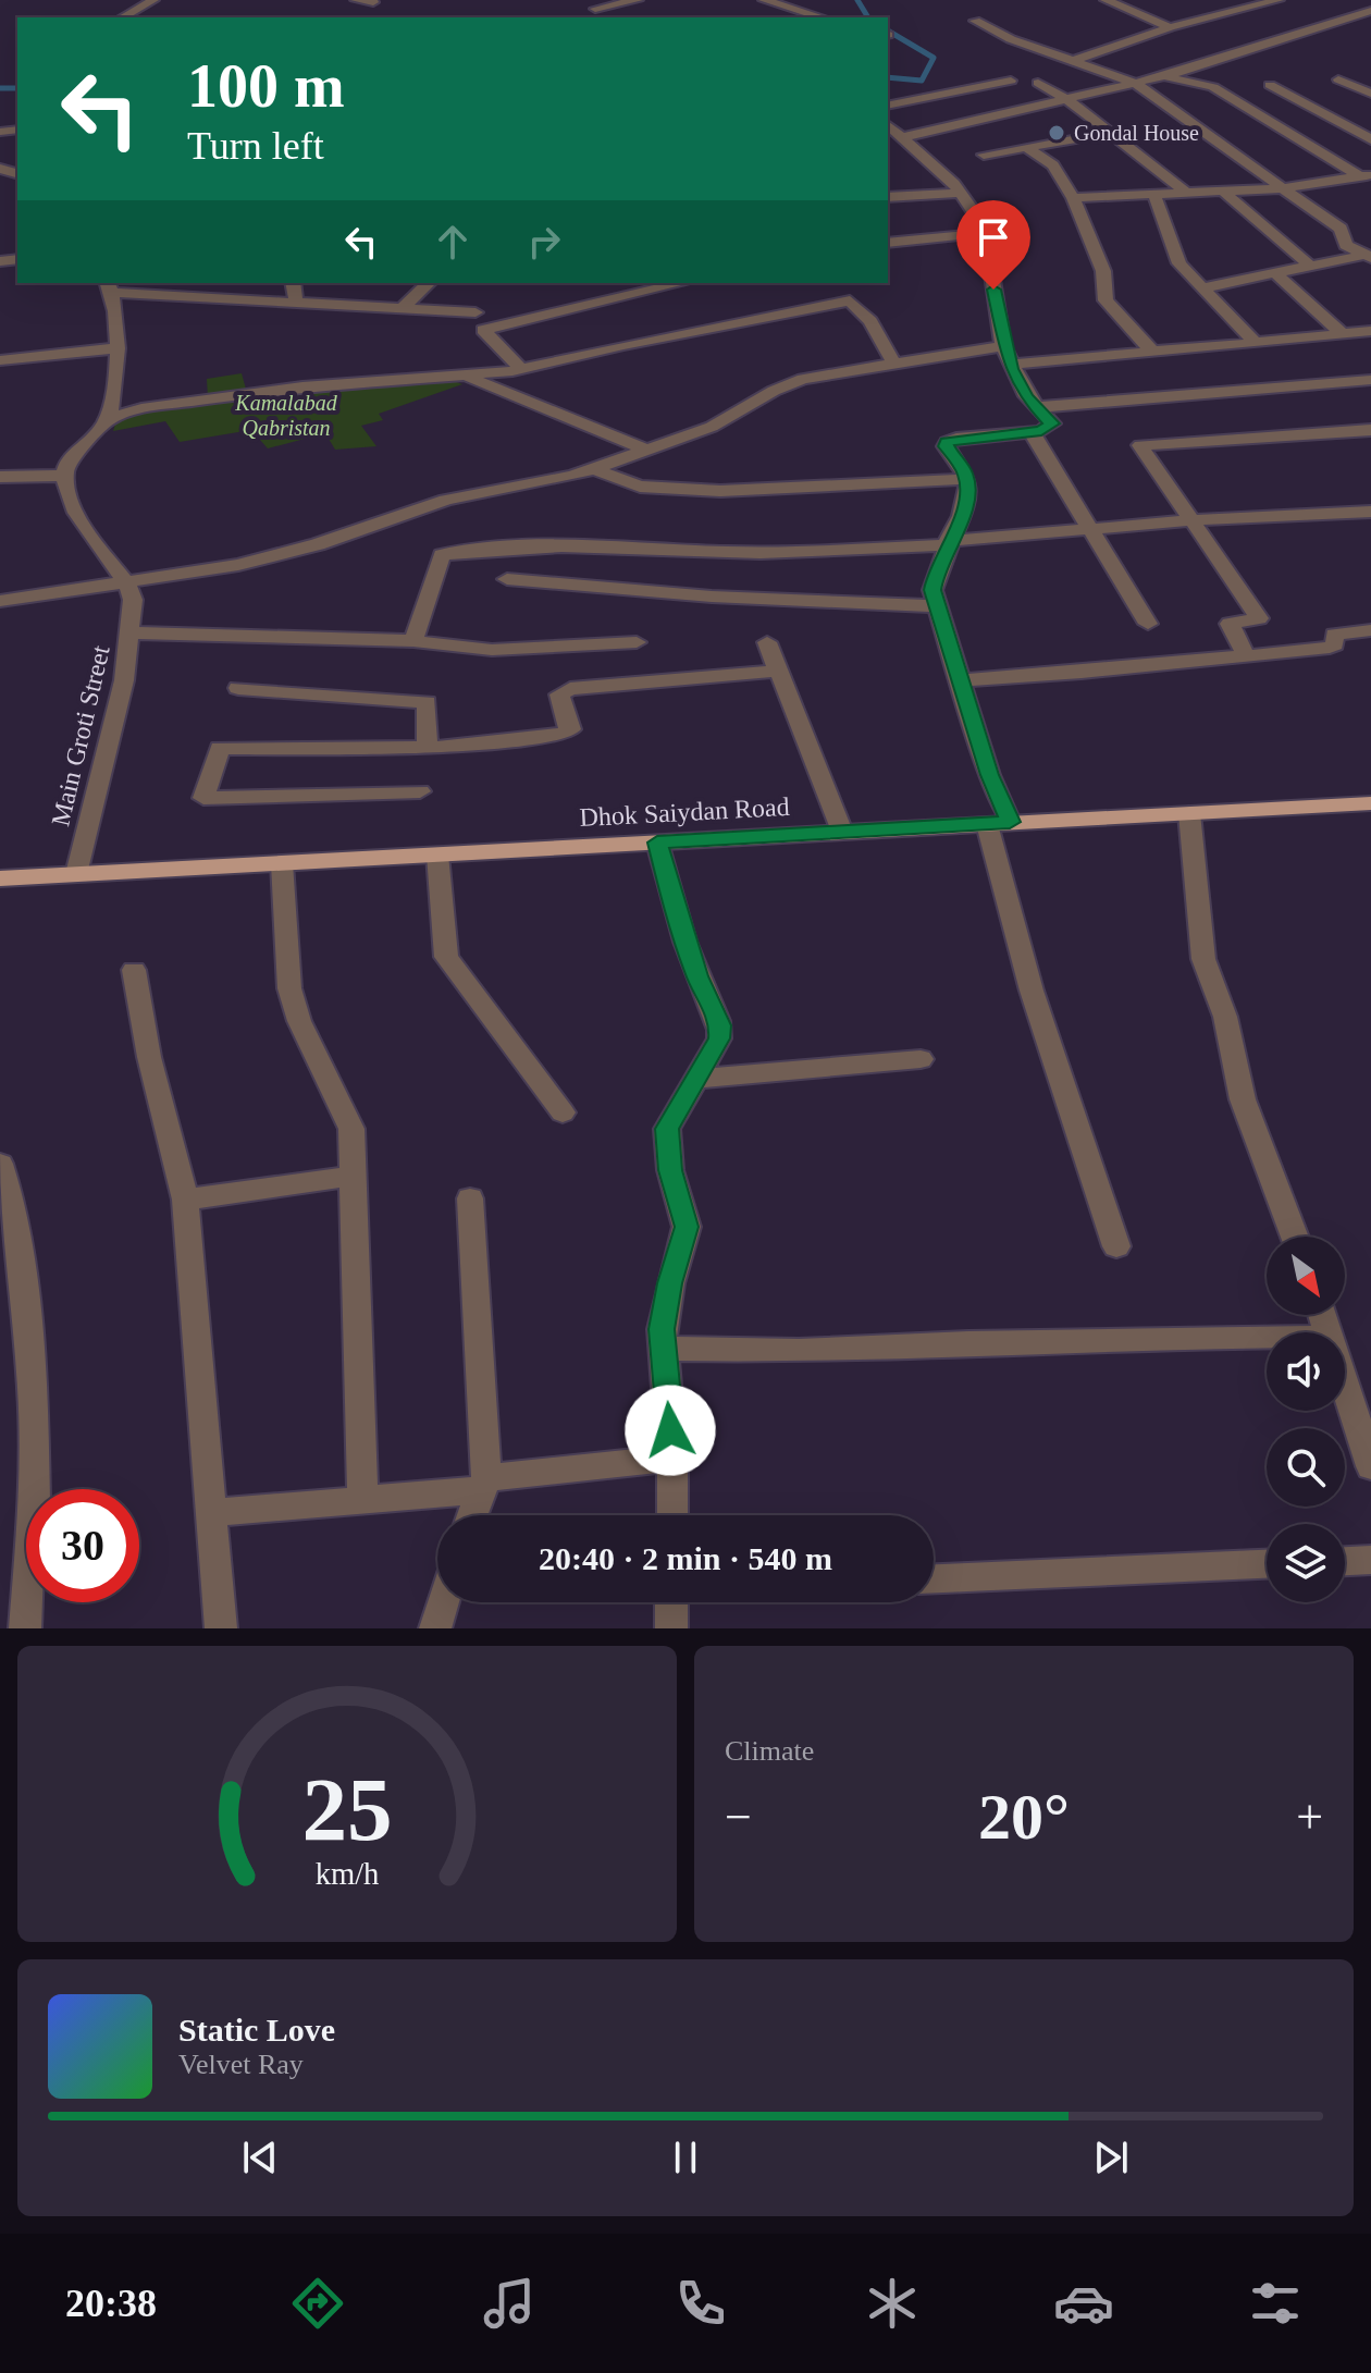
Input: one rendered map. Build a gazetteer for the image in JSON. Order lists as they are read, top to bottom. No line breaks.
{"streets":{"main road":["Dhok Saiydan Road"],"street":["Main Groti Street"]},"crossings":[["Main Groti Street","Dhok Saiydan Road"]],"parks":["Kamalabad Qabristan"],"places":["Gondal House"],"north":"bottom right","page":{"turn":["100 m","Turn left"],"limit":"30","trip":"20:40 · 2 min · 540 m","tile":"Climate","heat":["−","20°","+"],"song":["Static Love","Velvet Ray"],"tabs":"20:38","gauge":["25","km/h"]}}
